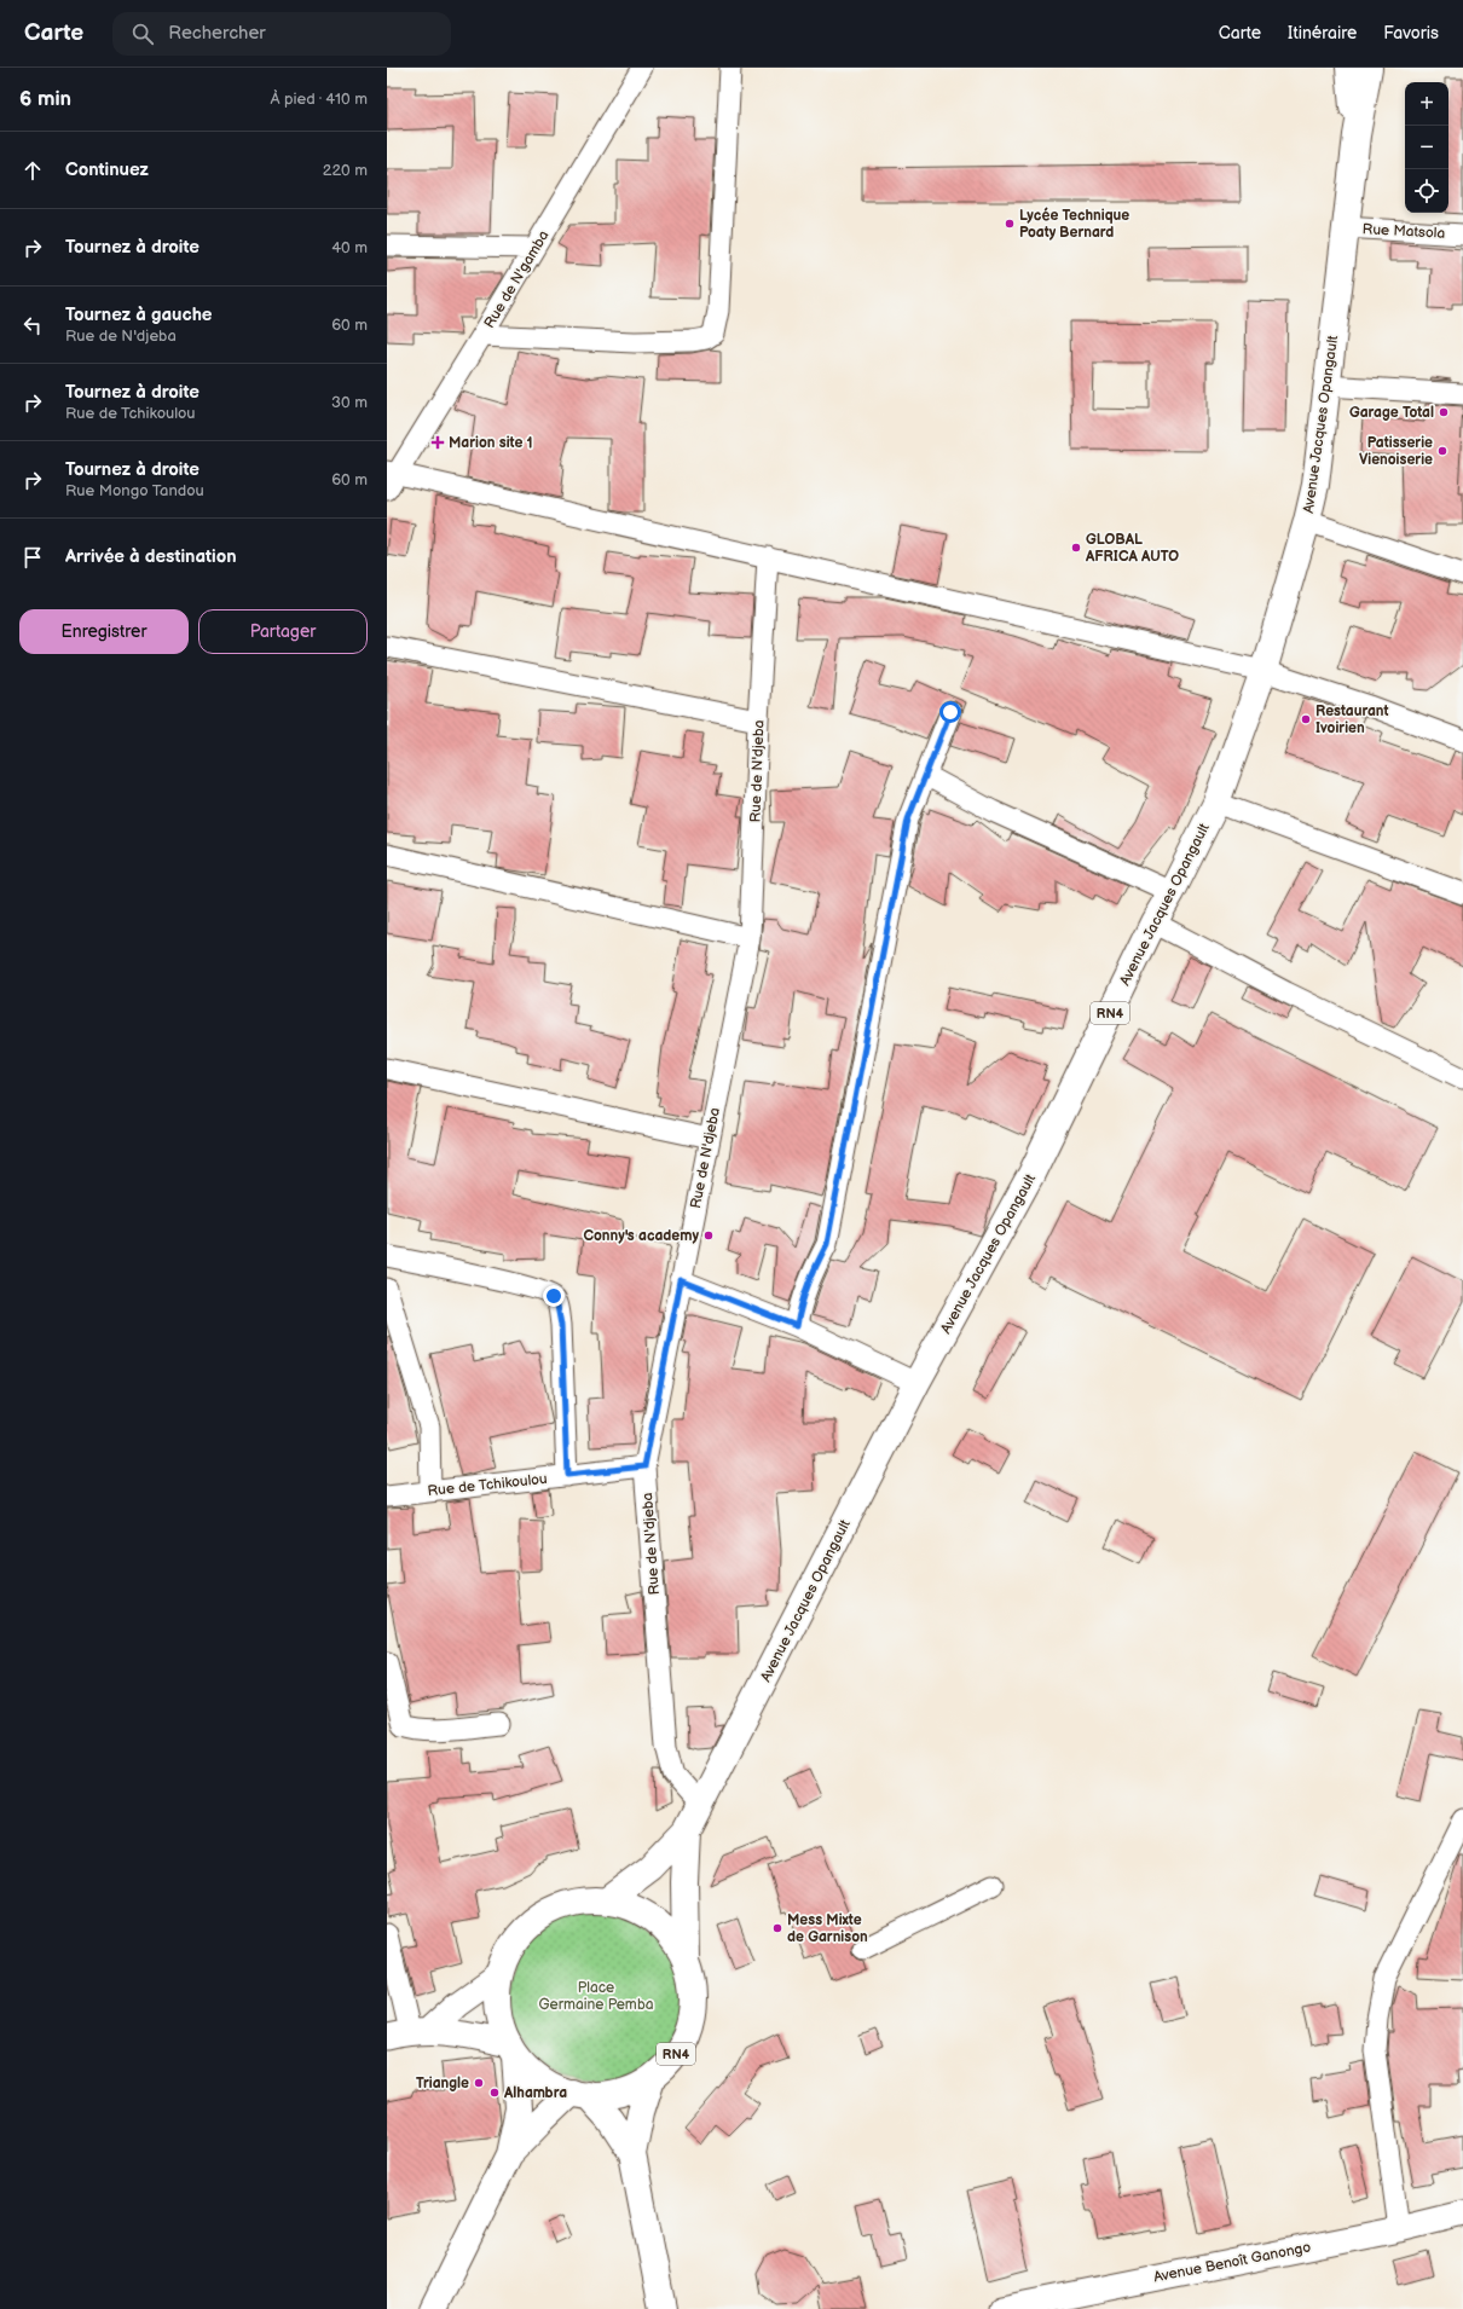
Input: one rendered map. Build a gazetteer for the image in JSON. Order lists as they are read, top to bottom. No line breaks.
{"streets":{"main road":["Avenue Jacques Opangault","RN4"],"street":["Rue Matsola","Rue de N'gamba","Rue de N'djeba","Rue de Tchikoulou","Avenue Benoît Ganongo"]},"crossings":[["Rue Matsola","Avenue Jacques Opangault"],["Avenue Jacques Opangault","Rue de N'djeba"],["Avenue Jacques Opangault","RN4"],["Rue de N'djeba","Rue de Tchikoulou"]],"parks":["Place Germaine Pemba"],"places":{"other":["Lycée Technique Poaty Bernard","Garage Total","Patisserie Vienoiserie","GLOBAL AFRICA AUTO","Restaurant Ivoirien","Conny's academy","Mess Mixte de Garnison","Triangle","Alhambra"],"health":["Marion site 1"]},"page":{"header":"Carte","search":"Rechercher","nav":["Carte","Itinéraire","Favoris"],"heading":["6 min","À pied · 410 m"],"map_buttons":["+","−"],"list":[["Continuez","220 m"],["Tournez à droite","40 m"],["Tournez à gauche","Rue de N'djeba","60 m"],["Tournez à droite","Rue de Tchikoulou","30 m"],["Tournez à droite","Rue Mongo Tandou","60 m"],"Arrivée à destination"],"buttons":["Enregistrer","Partager"]}}
